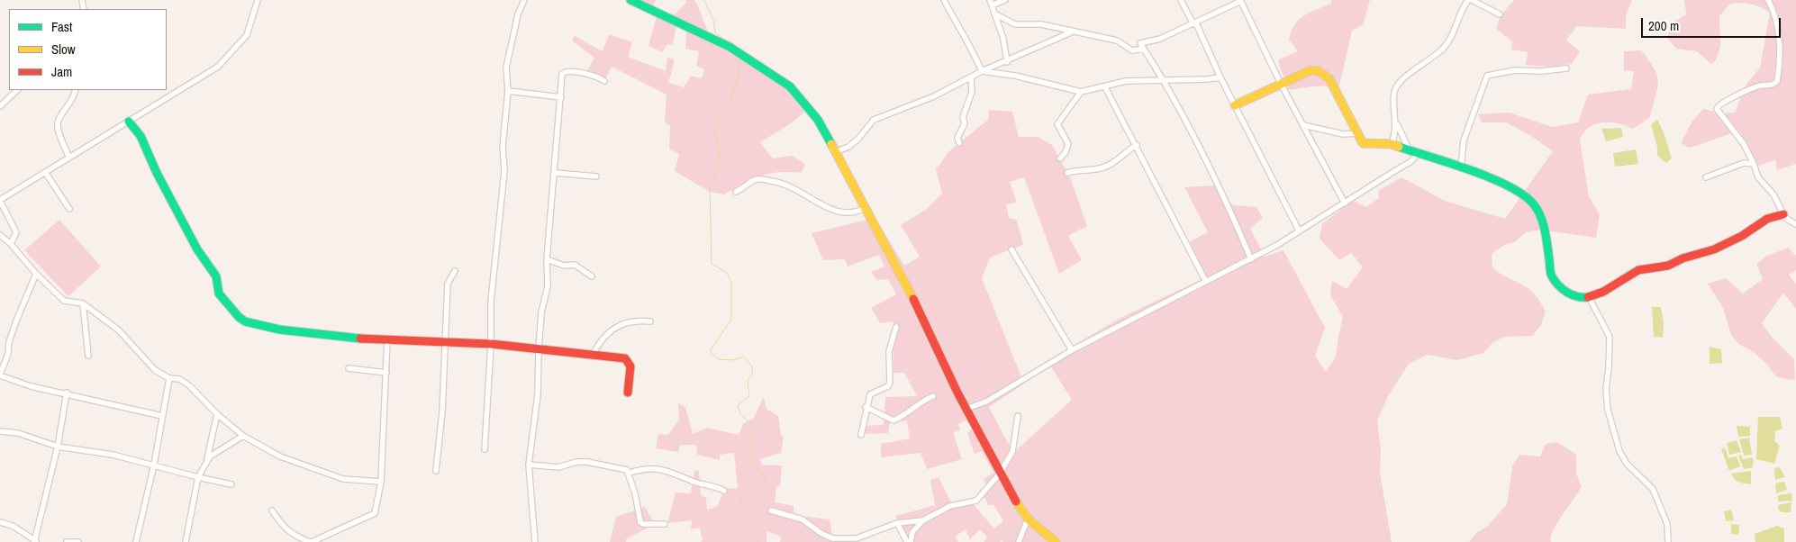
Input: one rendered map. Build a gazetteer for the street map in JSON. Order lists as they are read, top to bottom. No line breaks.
{"legend":["Fast","Slow","Jam"],"scale_bar":"200 m"}
